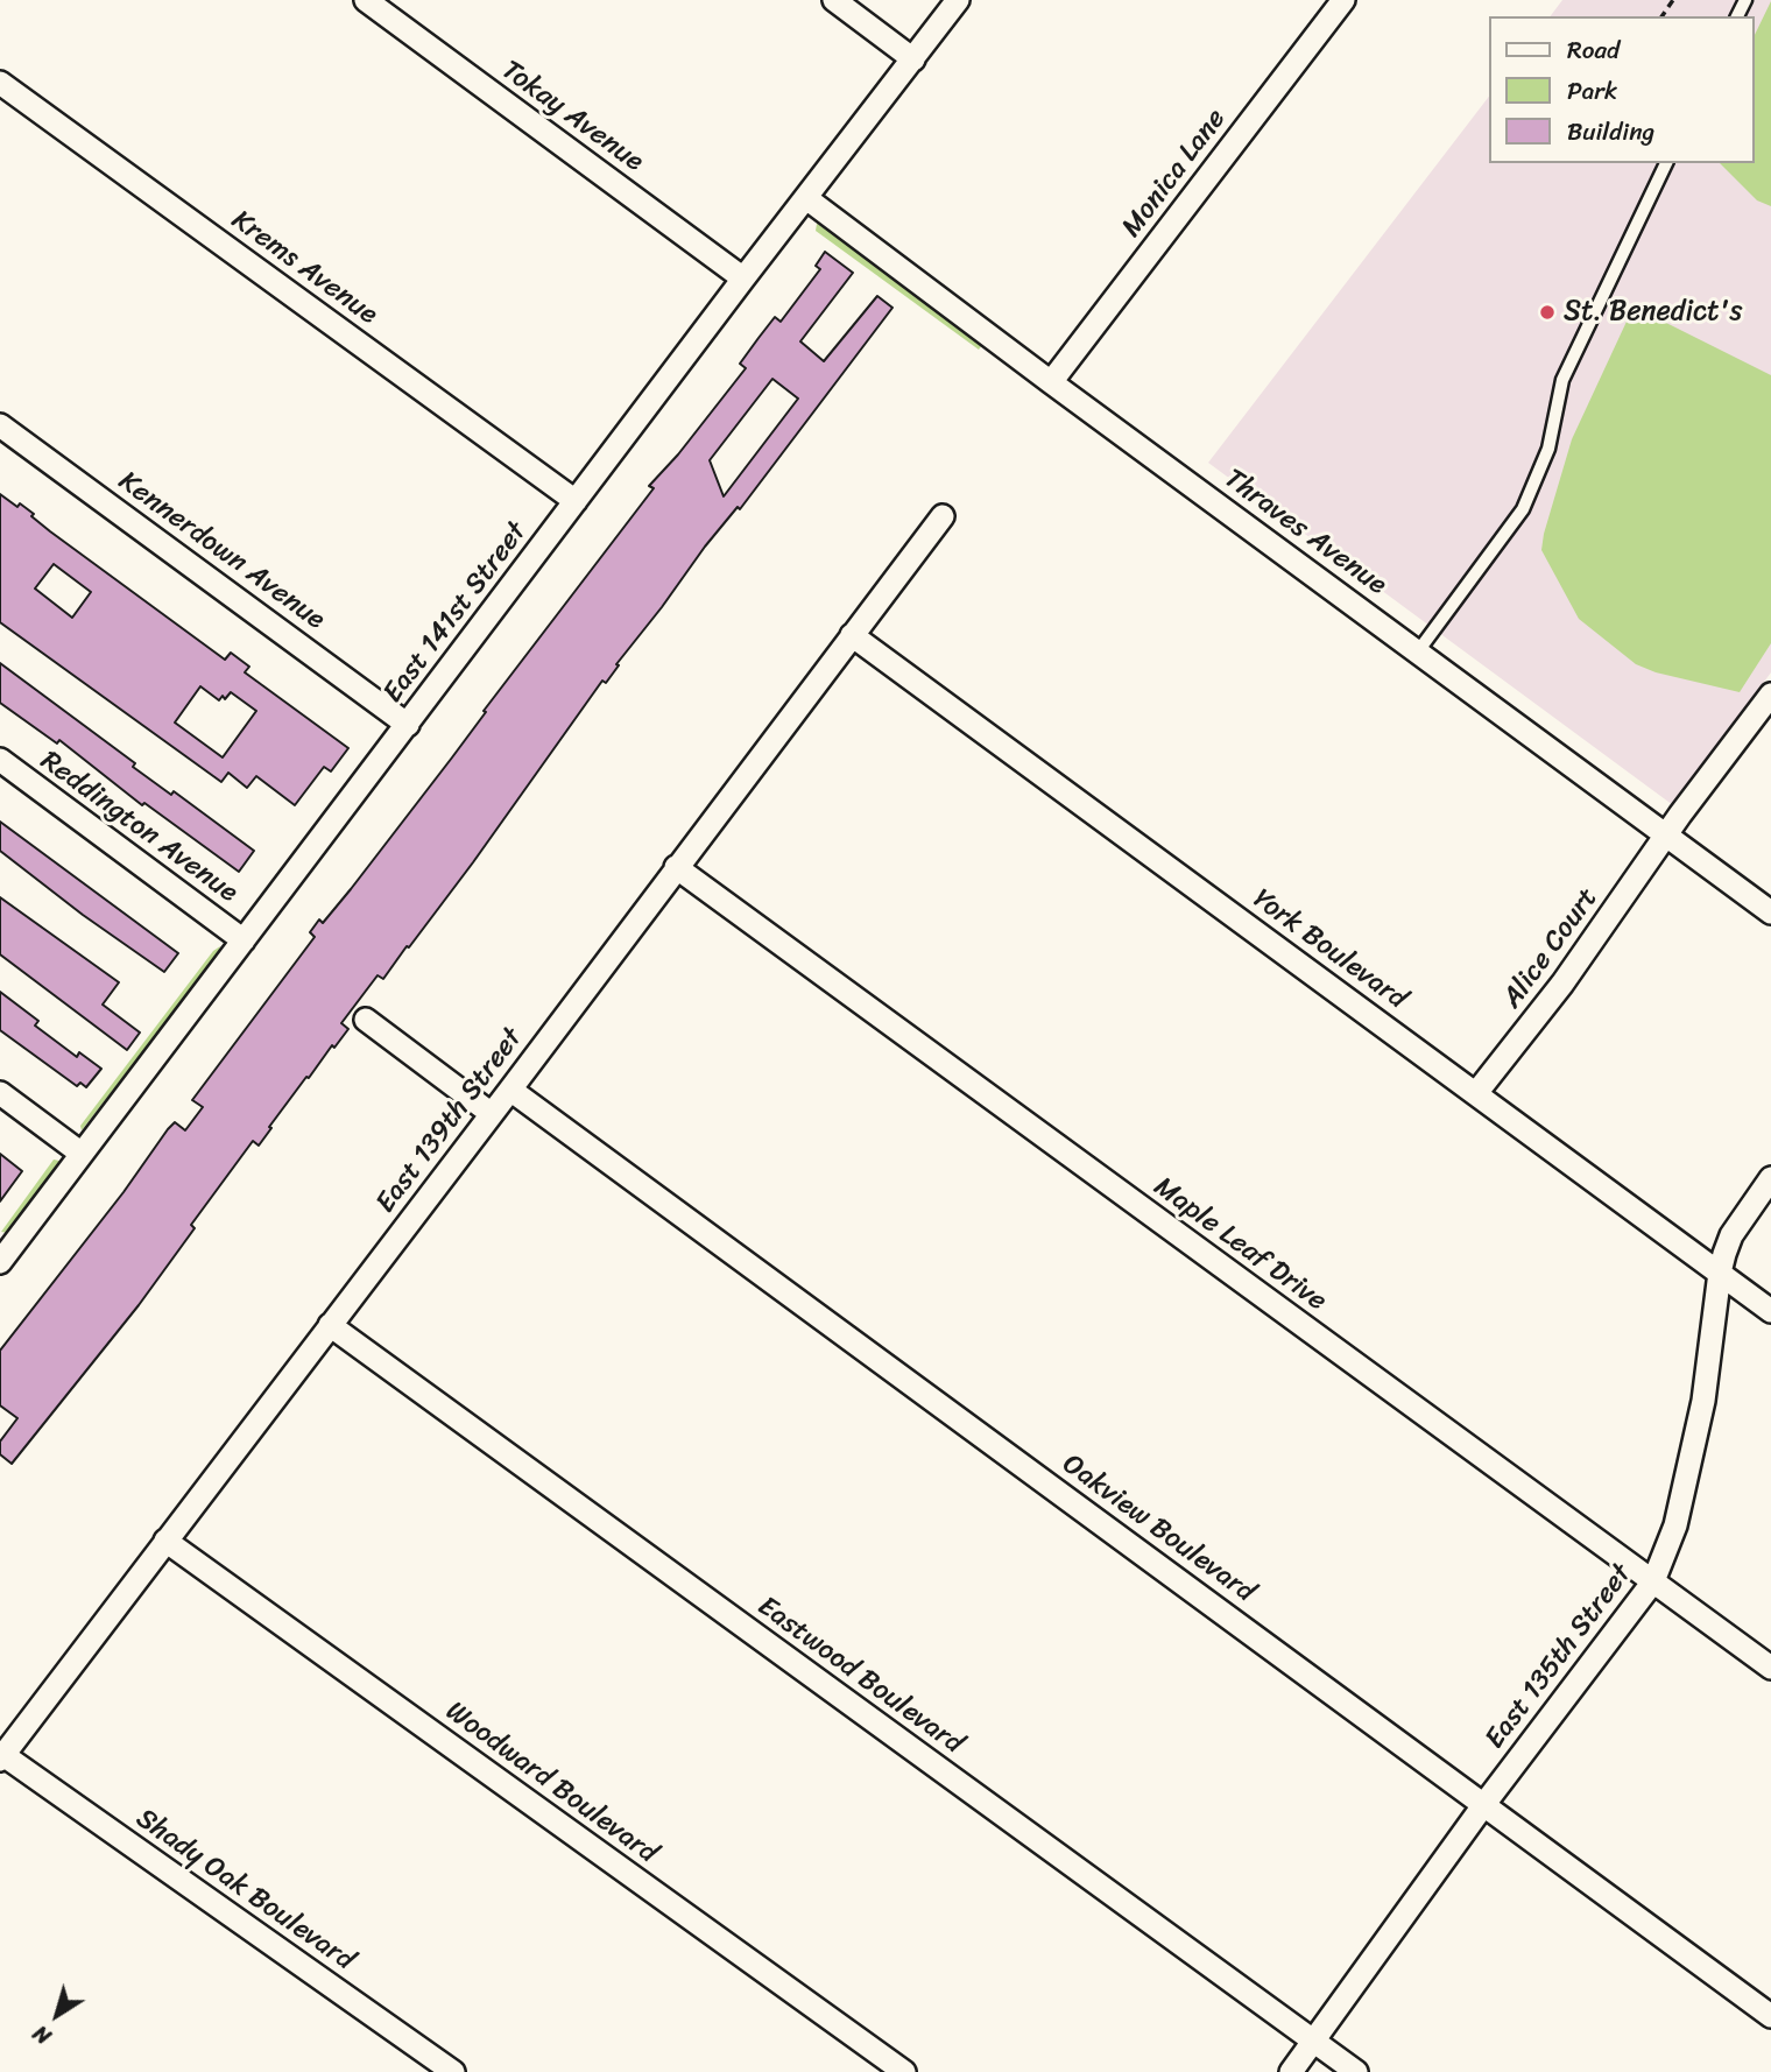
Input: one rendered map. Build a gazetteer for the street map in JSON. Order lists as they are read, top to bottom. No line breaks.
{"streets":{"street":["Tokay Avenue","Monica Lane","Krems Avenue","Thraves Avenue","Kennerdown Avenue","East 141st Street","Reddington Avenue","Alice Court","York Boulevard","East 139th Street","Maple Leaf Drive","Oakview Boulevard","East 135th Street","Eastwood Boulevard","Woodward Boulevard","Shady Oak Boulevard"]},"crossings":[["Tokay Avenue","East 141st Street"],["Monica Lane","Thraves Avenue"],["Krems Avenue","East 141st Street"],["Thraves Avenue","East 141st Street"],["Thraves Avenue","Alice Court"],["Kennerdown Avenue","East 141st Street"],["East 141st Street","Reddington Avenue"],["Alice Court","York Boulevard"],["York Boulevard","East 139th Street"],["York Boulevard","East 135th Street"],["East 139th Street","Maple Leaf Drive"],["East 139th Street","Oakview Boulevard"],["East 139th Street","Eastwood Boulevard"],["East 139th Street","Woodward Boulevard"],["East 139th Street","Shady Oak Boulevard"],["Maple Leaf Drive","East 135th Street"],["Oakview Boulevard","East 135th Street"],["East 135th Street","Eastwood Boulevard"]],"places":["St. Benedict's"],"legend":["Road","Park","Building"],"north":"bottom left"}
